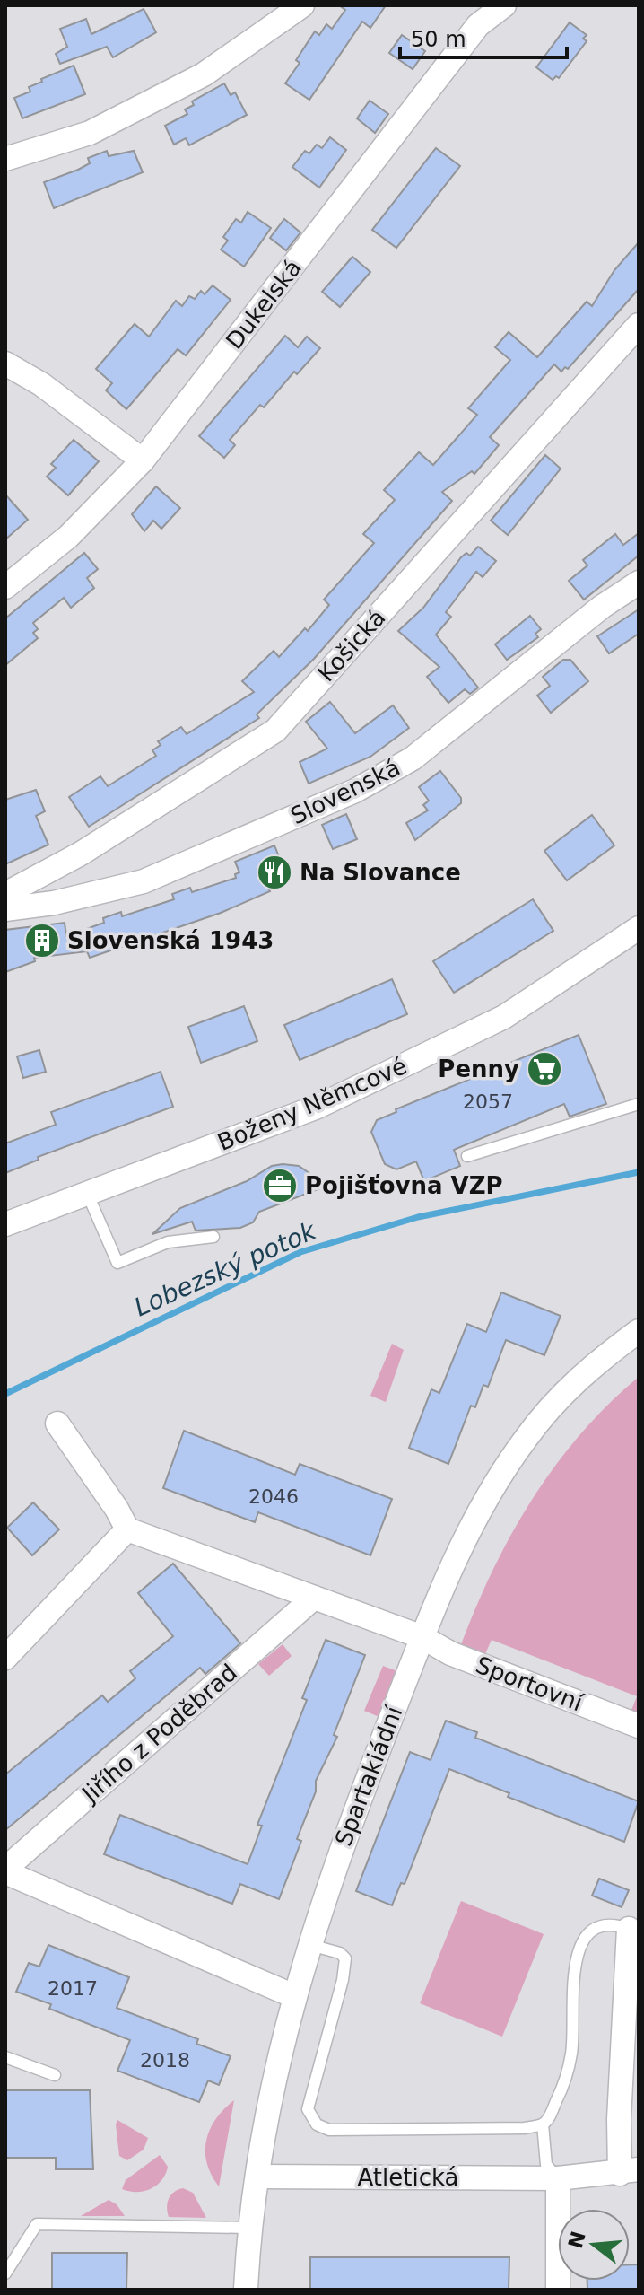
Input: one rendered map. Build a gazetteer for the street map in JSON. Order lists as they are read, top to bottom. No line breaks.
{"streets":{"street":["Dukelská","Košická","Slovenská","Boženy Němcové","Sportovní","Jiřího z Poděbrad","Spartakiádní","Atletická"]},"crossings":[["Sportovní","Jiřího z Poděbrad"],["Sportovní","Spartakiádní"],["Spartakiádní","Atletická"]],"water":["Lobezský potok"],"places":{"restaurant":["Na Slovance"],"building":["Slovenská 1943"],"supermarket":["Penny"],"office":["Pojišťovna VZP"]},"house_numbers":["2057","2046","2017","2018"],"scale_bar":"50 m","north":"left"}
